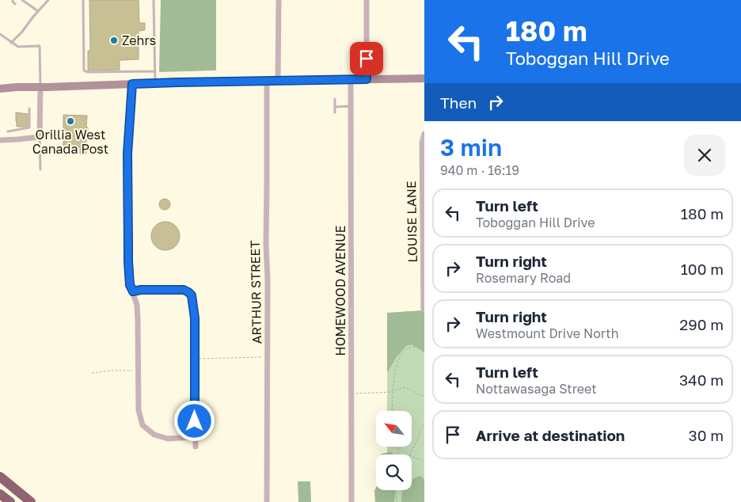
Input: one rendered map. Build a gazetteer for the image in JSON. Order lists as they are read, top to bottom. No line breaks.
{"streets":{"street":["LOUISE LANE","HOMEWOOD AVENUE","ARTHUR STREET"]},"places":["Zehrs","Orillia West Canada Post"],"north":"top left","page":{"turn":["180 m","Toboggan Hill Drive"],"then":"Then","heading":["3 min","940 m · 16:19"],"list":[{"name":"Turn left","note":"Toboggan Hill Drive","value":"180 m"},{"name":"Turn right","note":"Rosemary Road","value":"100 m"},{"name":"Turn right","note":"Westmount Drive North","value":"290 m"},{"name":"Turn left","note":"Nottawasaga Street","value":"340 m"},{"name":"Arrive at destination","value":"30 m"}]}}
